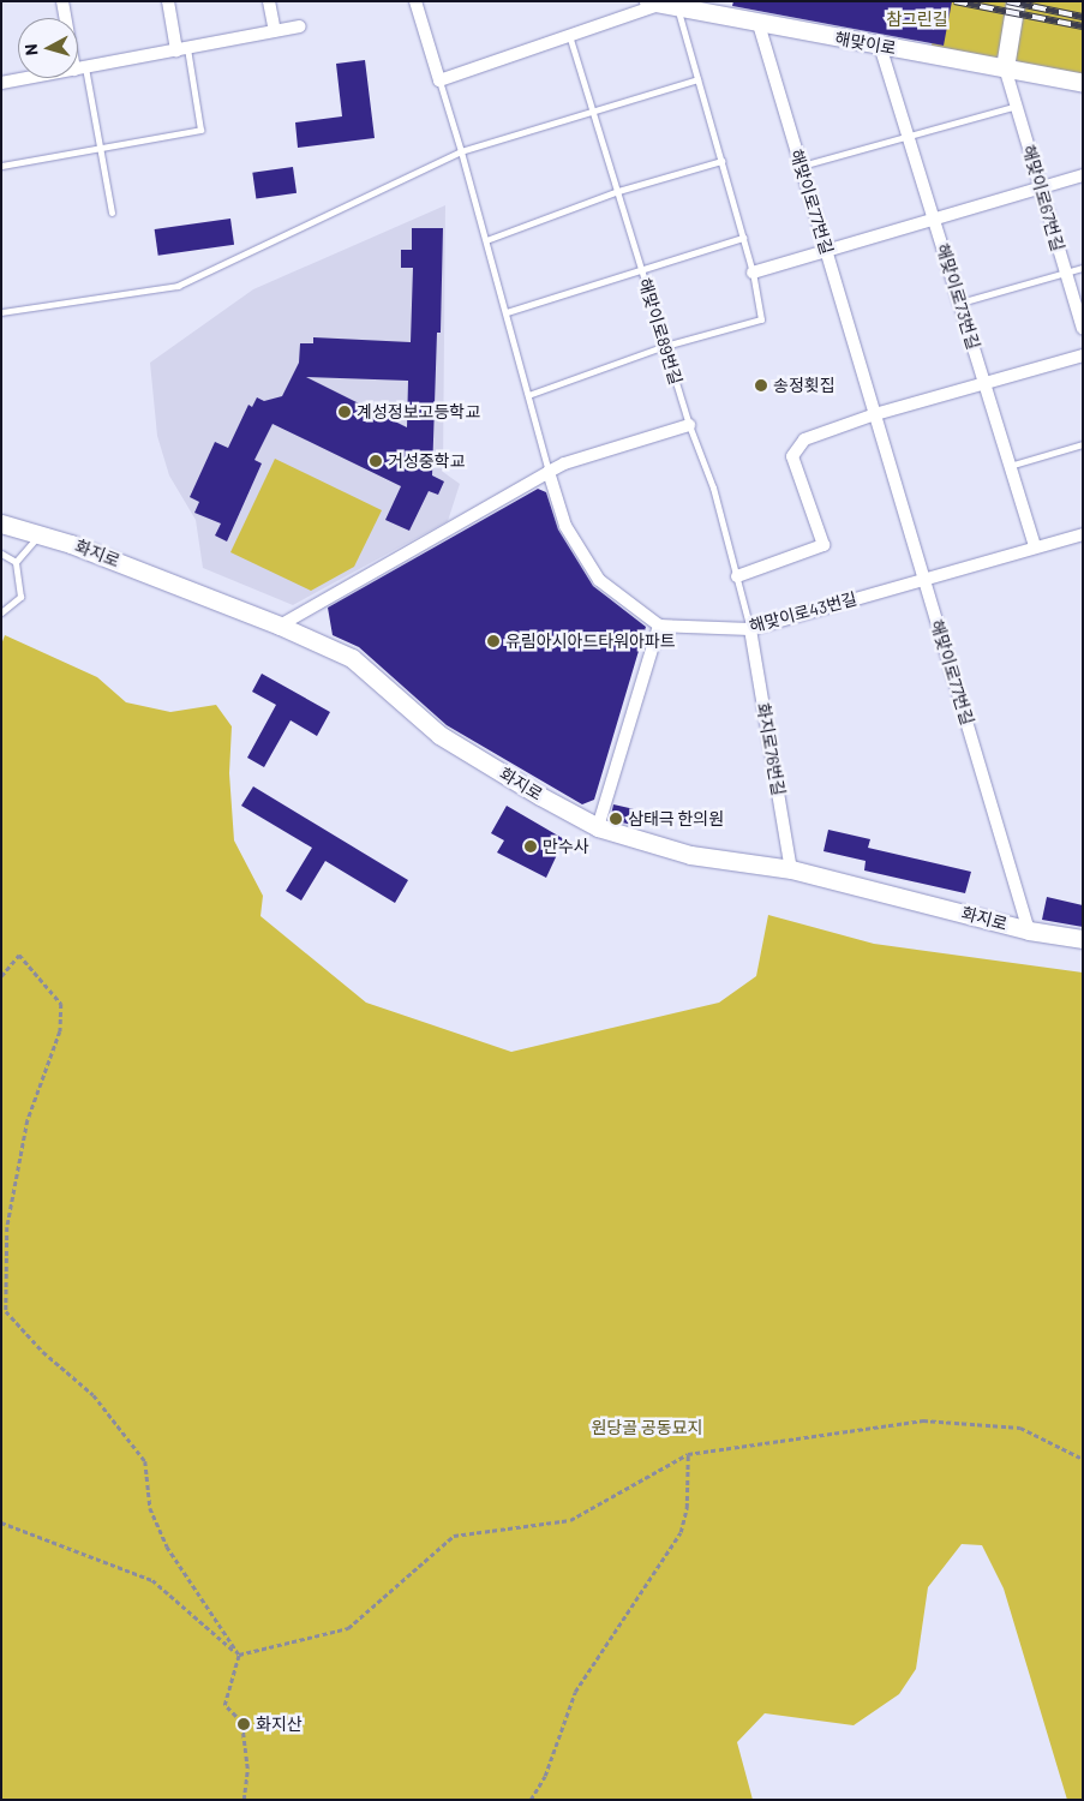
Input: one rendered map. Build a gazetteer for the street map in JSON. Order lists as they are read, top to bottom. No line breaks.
{"streets":{"street":["해맞이로","해맞이로67번길","해맞이로77번길","해맞이로73번길","화지로","해맞이로43번길","화지로76번길"],"lane":["해맞이로89번길"]},"crossings":[["해맞이로","해맞이로67번길"],["해맞이로","해맞이로77번길"],["해맞이로","해맞이로73번길"],["해맞이로77번길","화지로"],["해맞이로77번길","해맞이로43번길"],["해맞이로73번길","해맞이로43번길"],["해맞이로89번길","해맞이로43번길"],["해맞이로89번길","화지로76번길"],["화지로","화지로76번길"],["해맞이로43번길","화지로76번길"]],"parks":["참그린길","원당골 공동묘지"],"places":["송정횟집","계성정보고등학교","거성중학교","유림아시아드타워아파트","삼태극 한의원","만수사","화지산"],"north":"left"}
